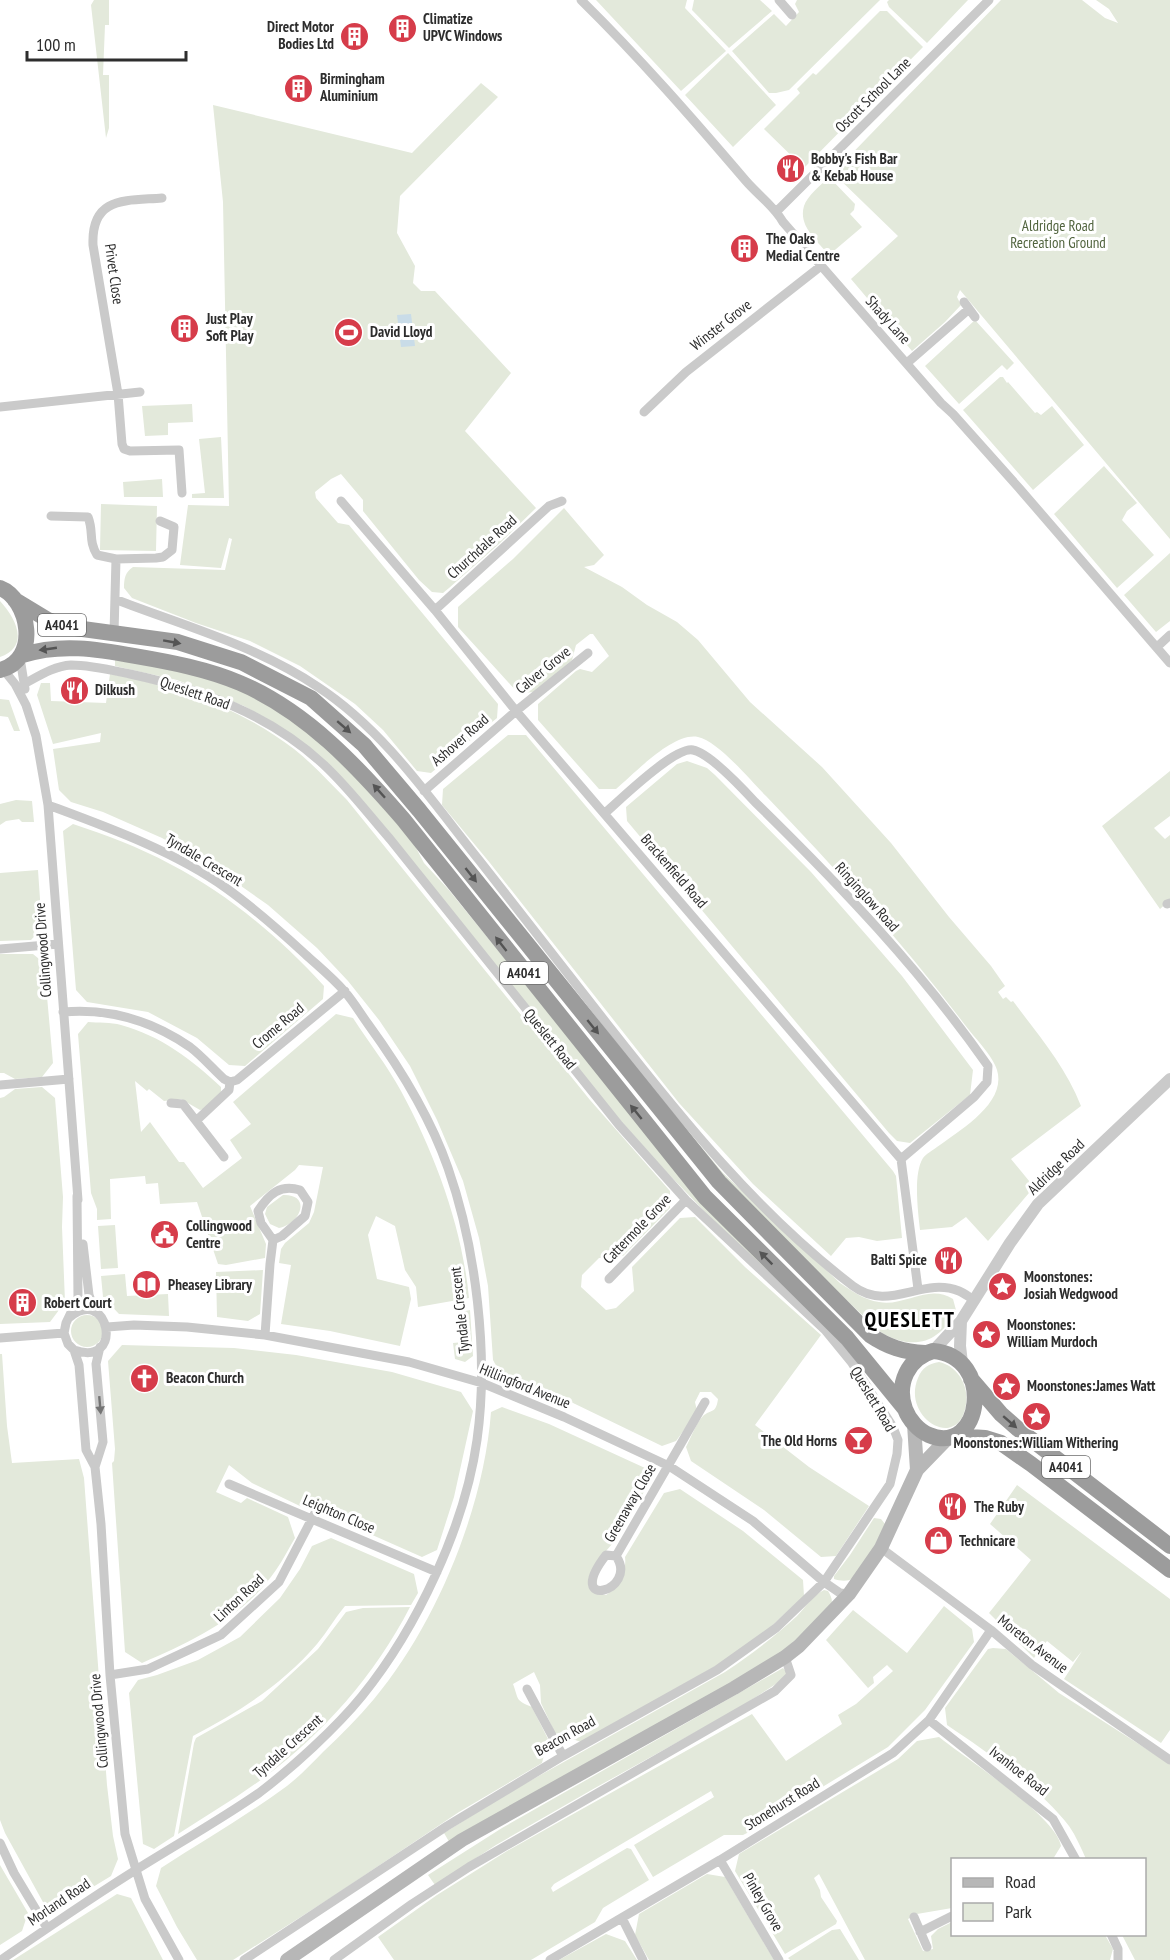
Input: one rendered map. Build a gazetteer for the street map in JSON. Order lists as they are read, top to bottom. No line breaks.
{"streets":{"highway":["A4041","Queslett Road"],"street":["Oscott School Lane","Privet Close","Shady Lane","Winster Grove","Churchdale Road","Calver Grove","Ashover Road","Tyndale Crescent","Brackenfield Road","Ringinglow Road","Collingwood Drive","Crome Road","Aldridge Road","Cattermole Grove","Hillingford Avenue","Greenaway Close","Leighton Close","Linton Road","Moreton Avenue","Beacon Road","Ivanhoe Road","Stonehurst Road","Morland Road","Pinley Grove"]},"crossings":[["Oscott School Lane","Shady Lane"],["Shady Lane","Winster Grove"],["Churchdale Road","Brackenfield Road"],["A4041","Queslett Road"],["A4041","Aldridge Road"],["Calver Grove","Ashover Road"],["Calver Grove","Brackenfield Road"],["Queslett Road","Collingwood Drive"],["Queslett Road","Aldridge Road"],["Queslett Road","Cattermole Grove"],["Queslett Road","Beacon Road"],["Ashover Road","Brackenfield Road"],["Tyndale Crescent","Collingwood Drive"],["Tyndale Crescent","Crome Road"],["Tyndale Crescent","Hillingford Avenue"],["Tyndale Crescent","Leighton Close"],["Tyndale Crescent","Morland Road"],["Brackenfield Road","Ringinglow Road"],["Collingwood Drive","Hillingford Avenue"],["Collingwood Drive","Linton Road"],["Collingwood Drive","Morland Road"],["Hillingford Avenue","Greenaway Close"],["Hillingford Avenue","Beacon Road"],["Leighton Close","Linton Road"],["Moreton Avenue","Stonehurst Road"],["Ivanhoe Road","Stonehurst Road"],["Stonehurst Road","Pinley Grove"]],"districts":["QUESLETT"],"parks":["Aldridge Road Recreation Ground"],"places":{"building":["Climatize UPVC Windows","Direct Motor Bodies Ltd","Birmingham Aluminium","The Oaks Medial Centre","Just Play Soft Play","Robert Court"],"restaurant":["Bobby's Fish Bar & Kebab House","Dilkush","Balti Spice","The Ruby"],"sports":["David Lloyd"],"public building":["Collingwood Centre"],"library":["Pheasey Library"],"place":["Moonstones: Josiah Wedgwood","Moonstones: William Murdoch","Moonstones:James Watt","Moonstones:William Withering"],"church":["Beacon Church"],"bar":["The Old Horns"],"shop":["Technicare"]},"legend":["Road","Park"],"scale_bar":"100 m"}
